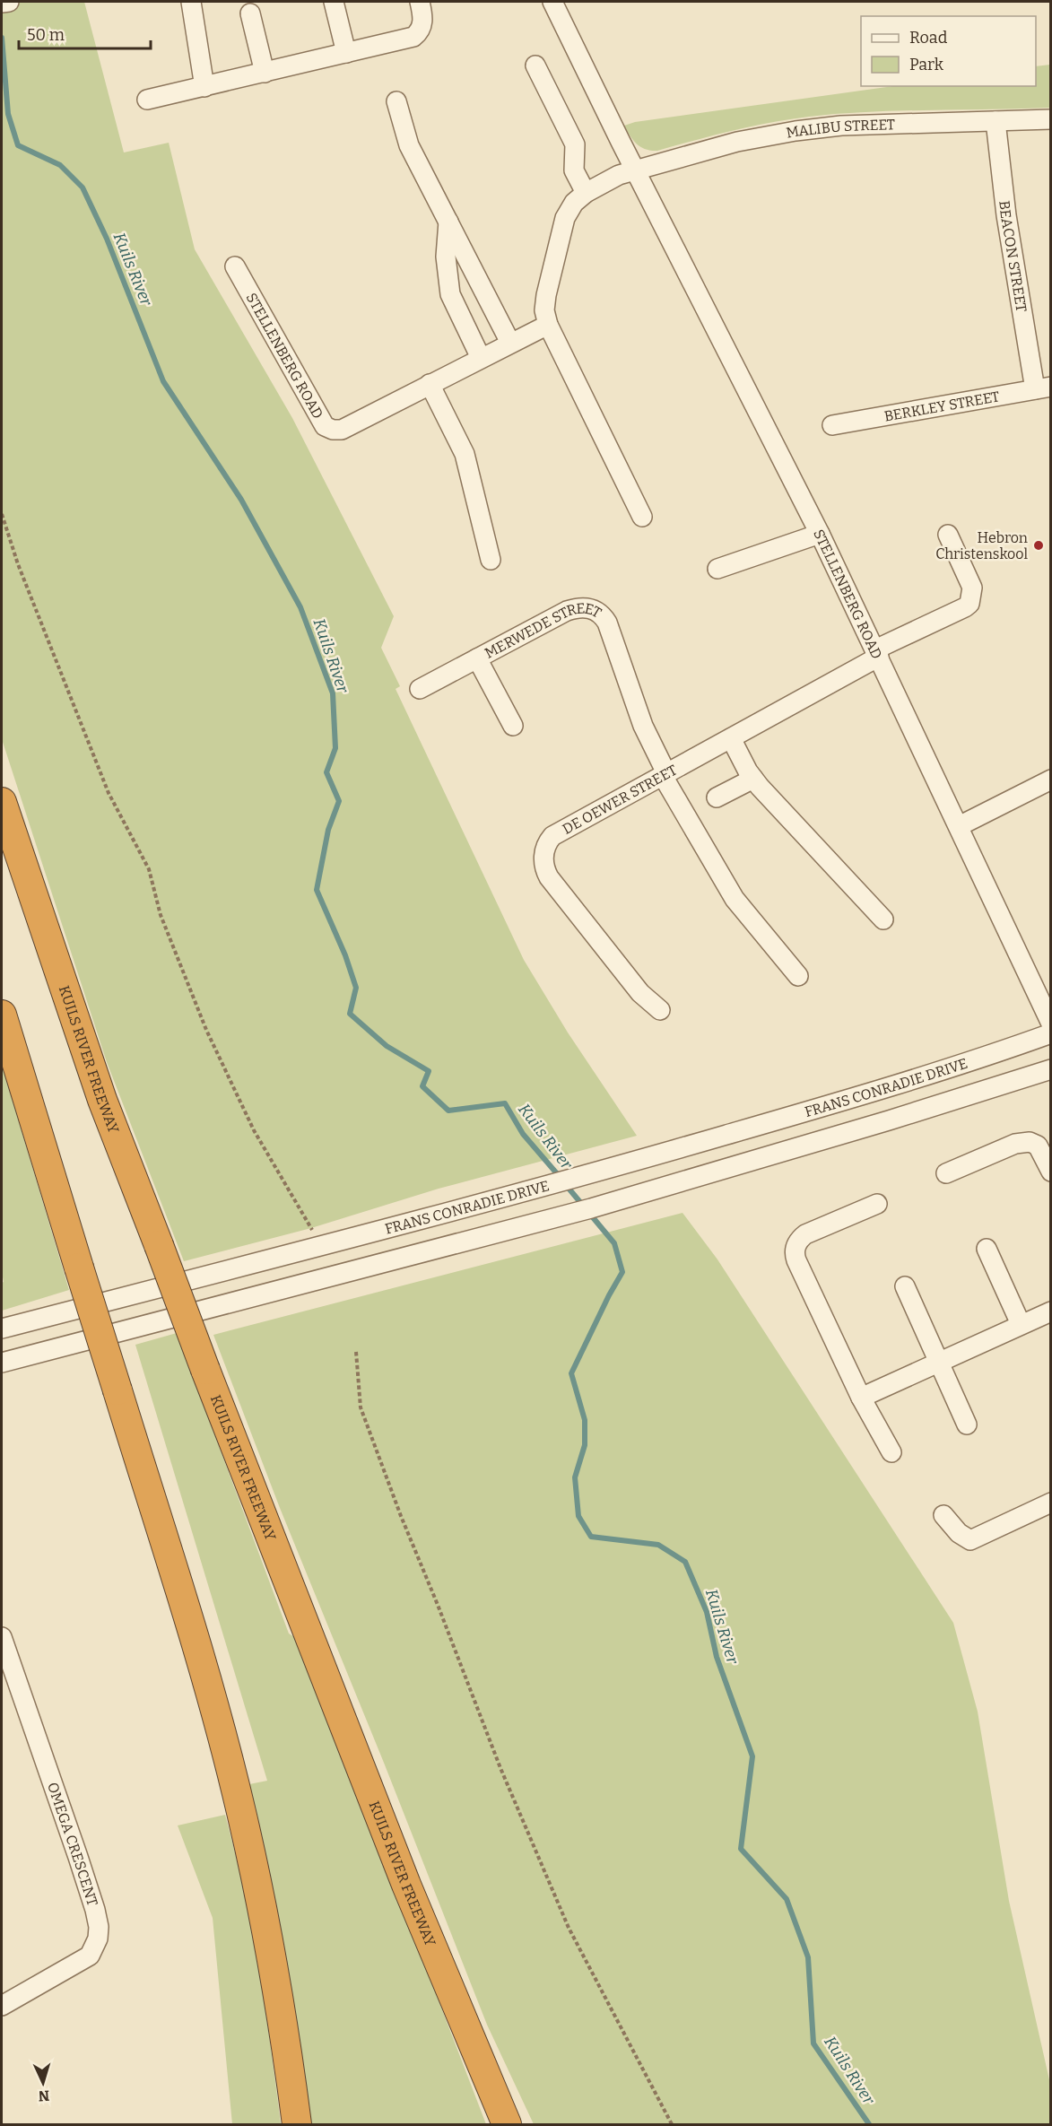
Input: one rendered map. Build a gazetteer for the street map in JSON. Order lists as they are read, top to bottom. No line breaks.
{"streets":{"highway":["KUILS RIVER FREEWAY"],"street":["MALIBU STREET","BEACON STREET","STELLENBERG ROAD","BERKLEY STREET","MERWEDE STREET","DE OEWER STREET","FRANS CONRADIE DRIVE","OMEGA CRESCENT"]},"crossings":[["MALIBU STREET","BEACON STREET"],["MALIBU STREET","STELLENBERG ROAD"],["BEACON STREET","BERKLEY STREET"],["STELLENBERG ROAD","DE OEWER STREET"],["MERWEDE STREET","DE OEWER STREET"]],"water":["Kuils River"],"places":["Hebron Christenskool"],"legend":["Road","Park"],"scale_bar":"50 m","north":"bottom"}
